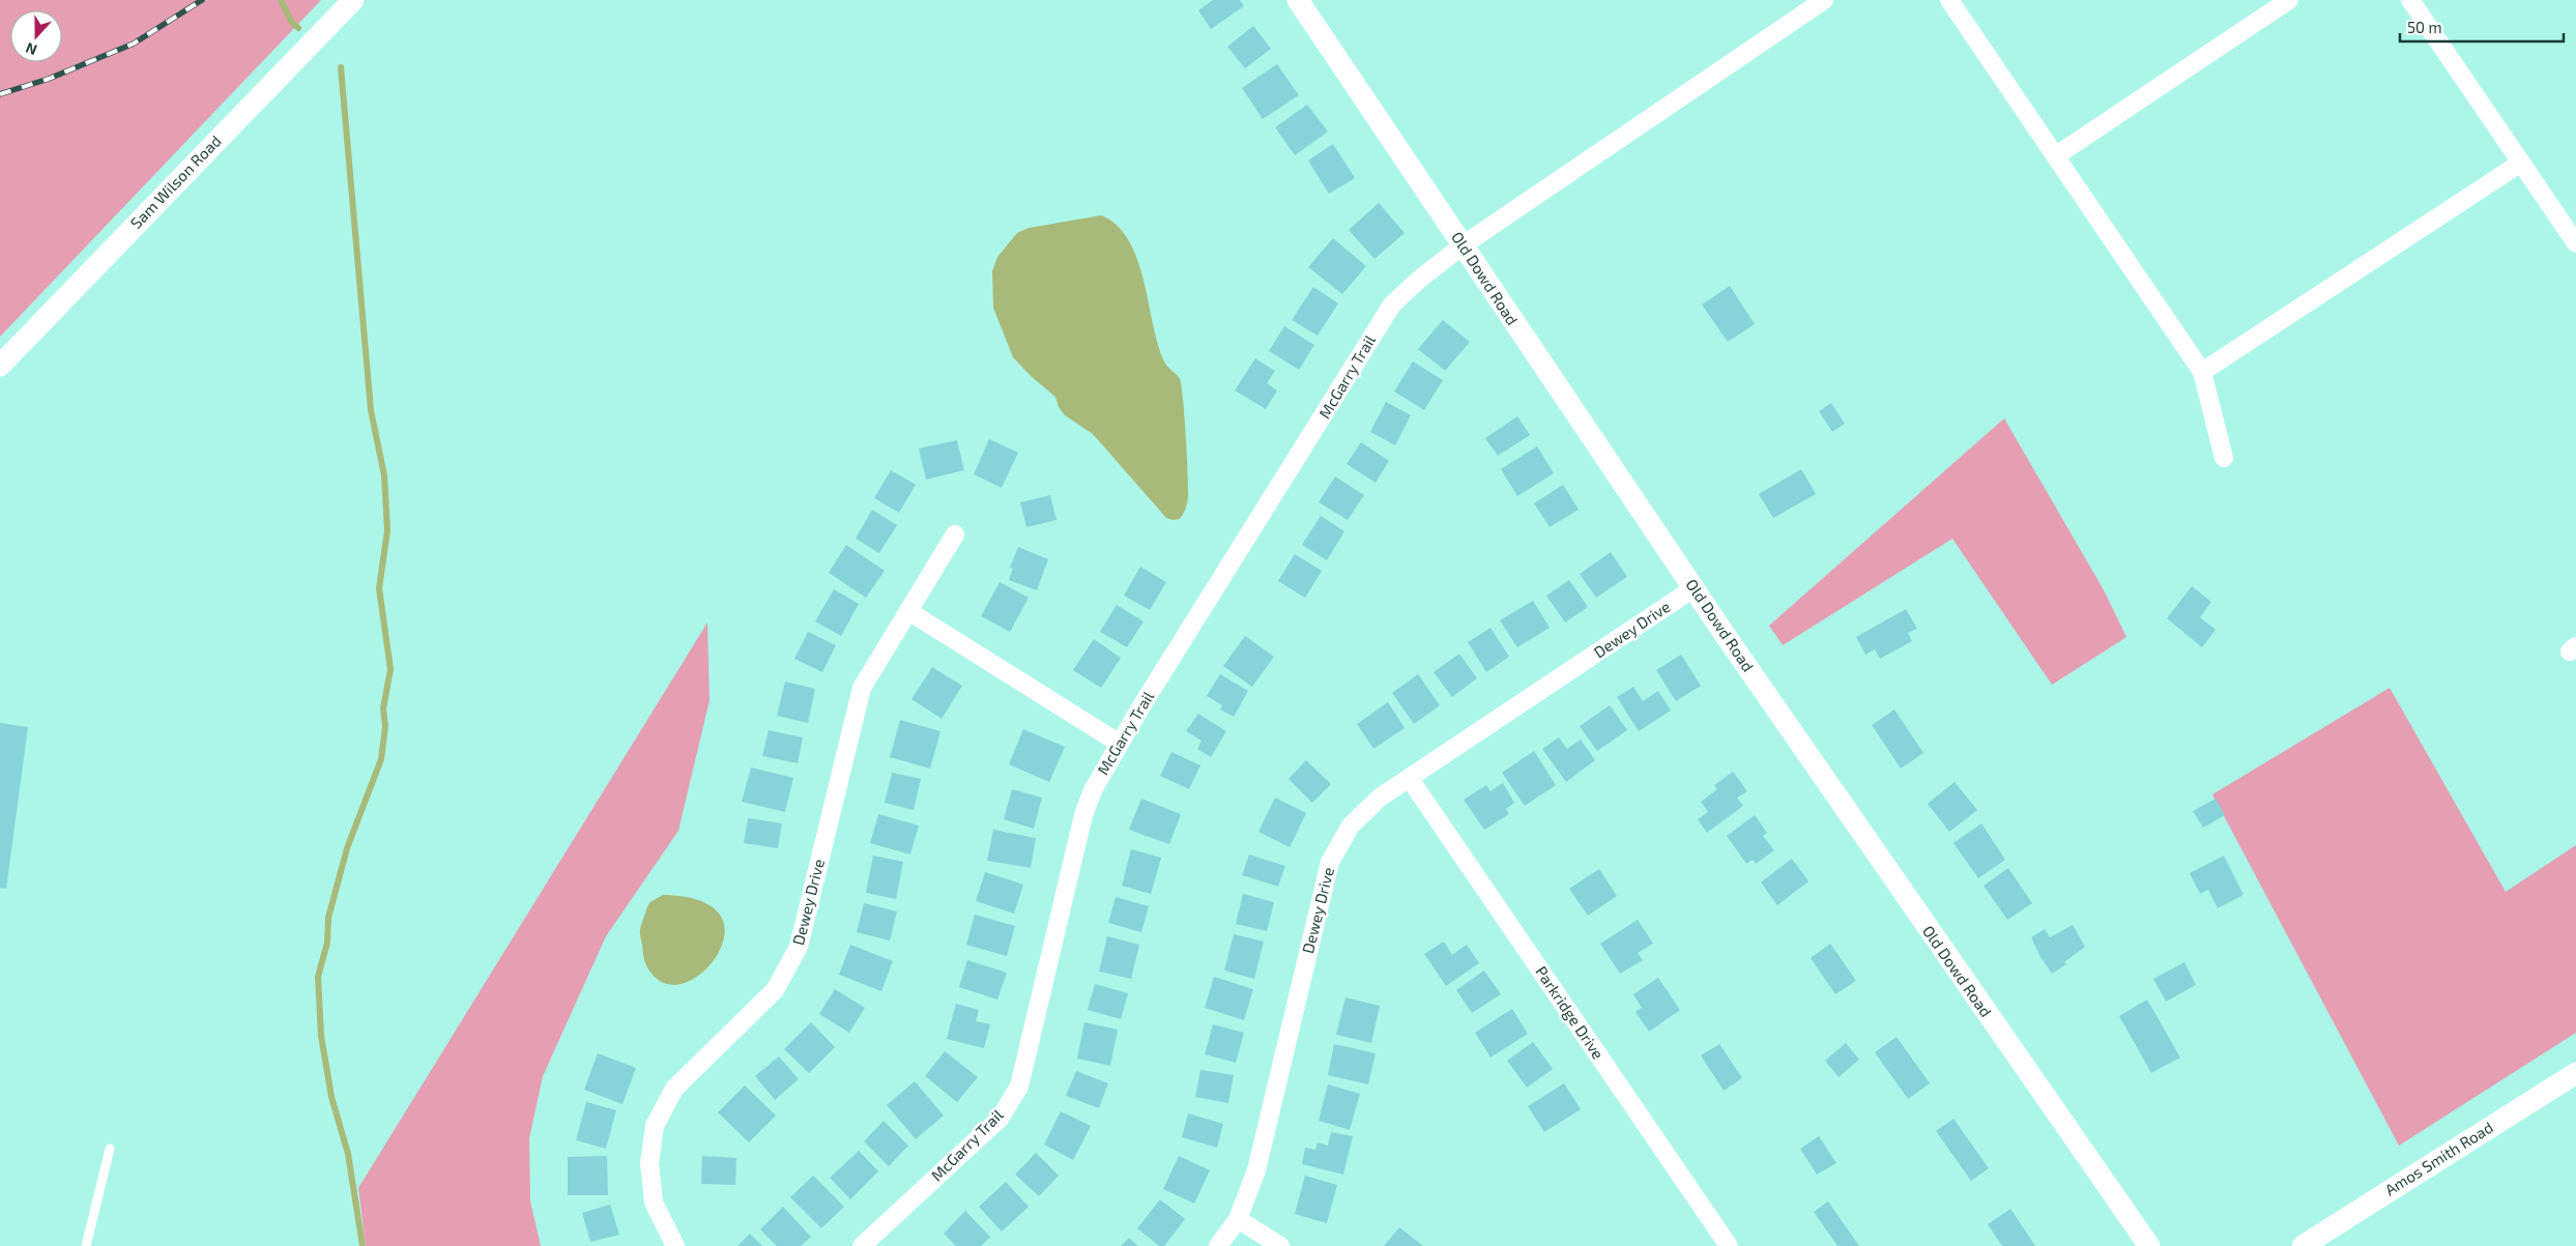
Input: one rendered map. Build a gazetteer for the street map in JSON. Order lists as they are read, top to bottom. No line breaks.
{"streets":{"street":["Sam Wilson Road","Old Dowd Road","McGarry Trail","Dewey Drive","Parkridge Drive","Amos Smith Road"]},"crossings":[["Old Dowd Road","McGarry Trail"],["Old Dowd Road","Dewey Drive"],["Dewey Drive","Parkridge Drive"]],"scale_bar":"50 m","north":"bottom"}
